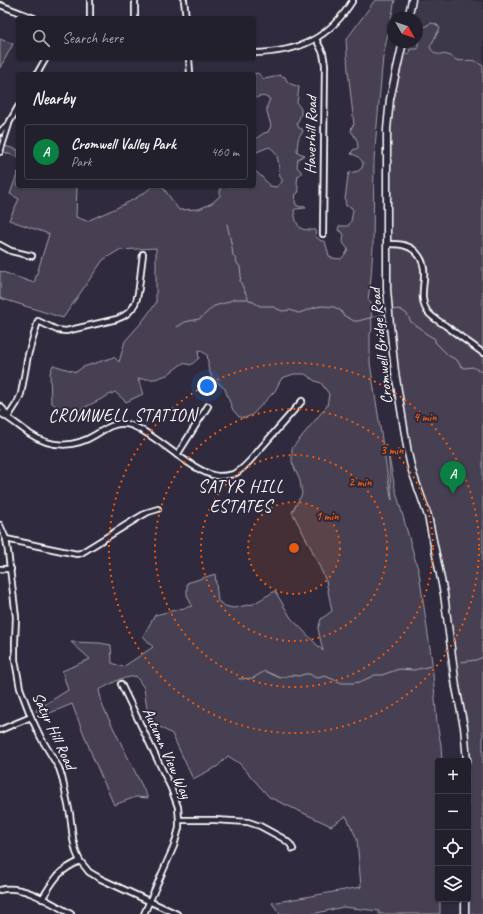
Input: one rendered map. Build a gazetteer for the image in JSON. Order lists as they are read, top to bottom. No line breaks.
{"streets":{"main road":["Cromwell Bridge Road"],"street":["Haverhill Road","Satyr Hill Road","Autumn View Way"]},"crossings":[["Satyr Hill Road","Autumn View Way"]],"districts":["CROMWELL STATION","SATYR HILL ESTATES"],"north":"bottom right","page":{"search":"Search here","heading":"Nearby","list":[{"mark":"A","name":"Cromwell Valley Park","note":"Park","value":"460 m"}],"pins":"A","map_buttons":["+","−"]},"rings":["4 min","3 min","2 min","1 min"]}
